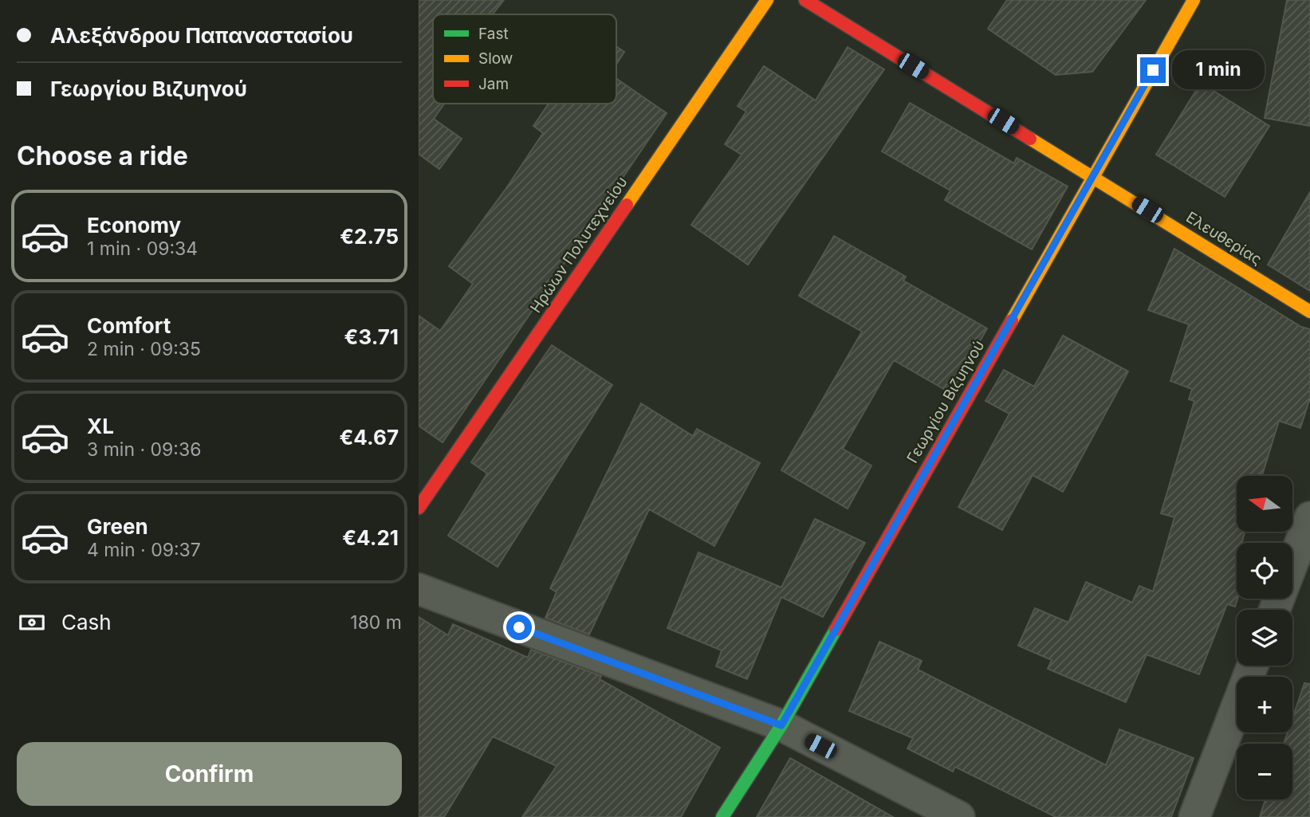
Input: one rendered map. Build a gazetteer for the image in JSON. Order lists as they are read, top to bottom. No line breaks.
{"streets":{"street":["Ελευθερίας","Ηρώων Πολυτεχνείου","Γεωργίου Βιζυηνού"]},"crossings":[["Ελευθερίας","Γεωργίου Βιζυηνού"]],"legend":["Fast","Slow","Jam"],"north":"left","page":{"banner":["Αλεξάνδρου Παπαναστασίου","Γεωργίου Βιζυηνού"],"bubble":"1 min","heading":"Choose a ride","list":[{"name":"Economy","note":"1 min · 09:34","value":"€2.75"},{"name":"Comfort","note":"2 min · 09:35","value":"€3.71"},{"name":"XL","note":"3 min · 09:36","value":"€4.67"},{"name":"Green","note":"4 min · 09:37","value":"€4.21"}],"map_buttons":["+","−"],"pay":["Cash","180 m"],"buttons":"Confirm"}}
